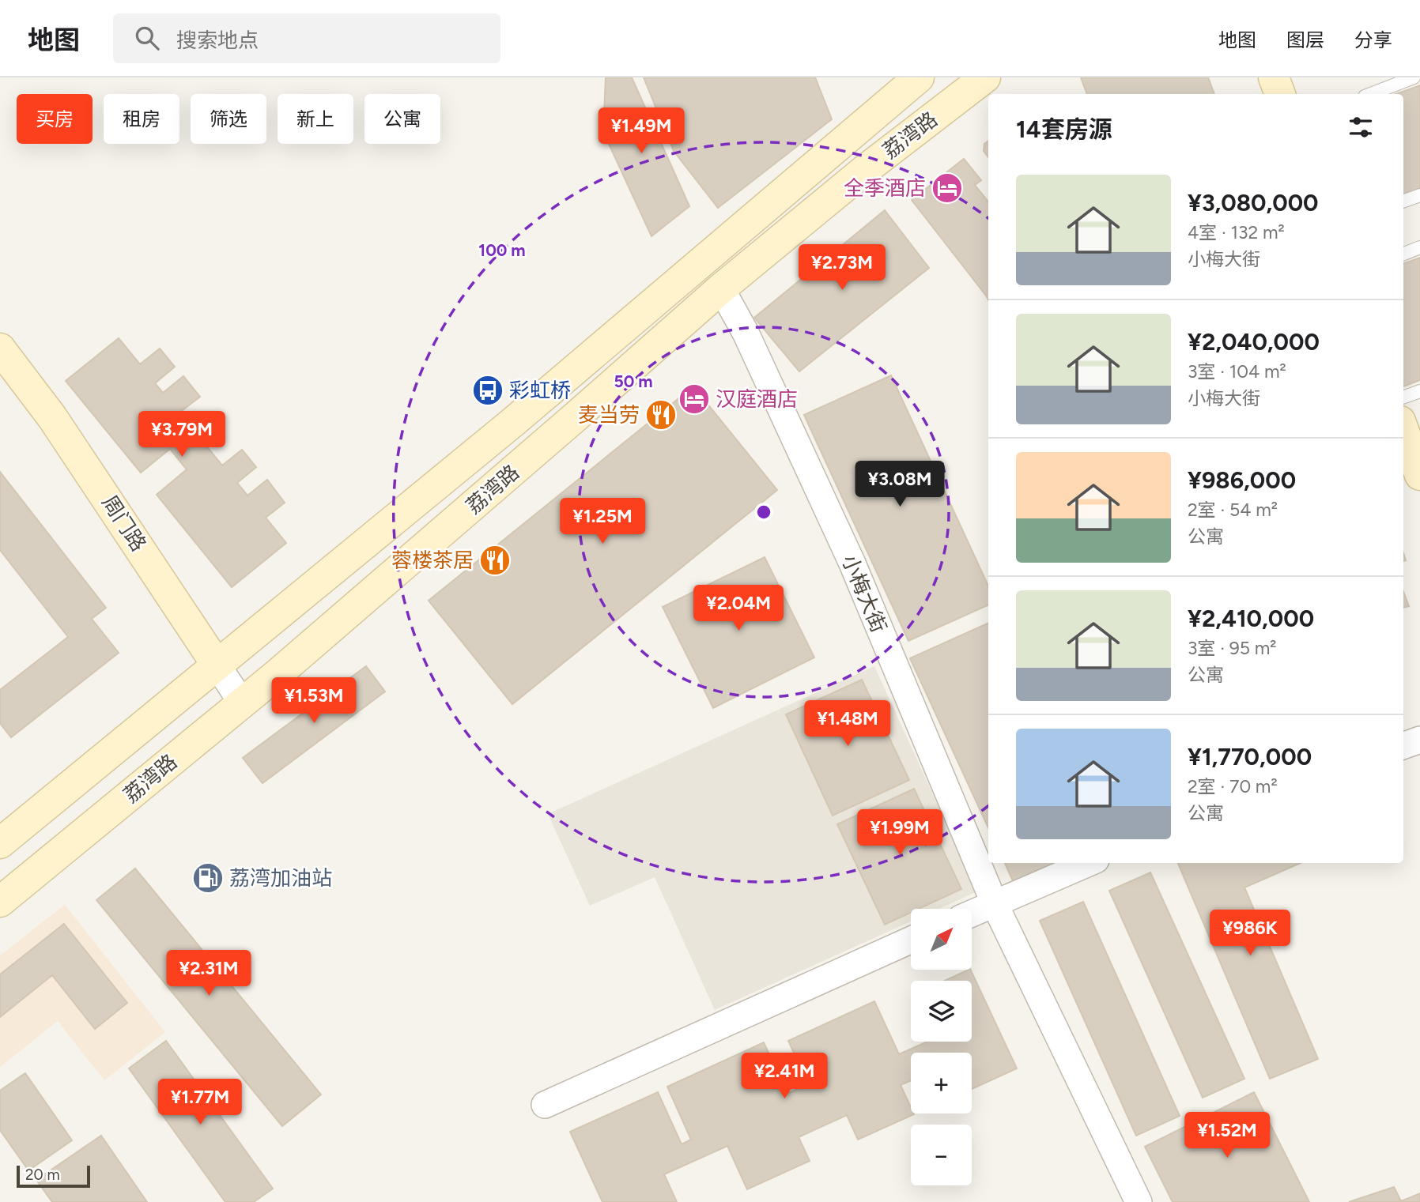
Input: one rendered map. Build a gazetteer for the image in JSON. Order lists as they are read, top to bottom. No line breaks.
{"streets":{"main road":["荔湾路","周门路"],"street":["小梅大街"]},"crossings":[["荔湾路","周门路"],["荔湾路","小梅大街"]],"places":{"hotel":["全季酒店","汉庭酒店"],"bus stop":["彩虹桥"],"restaurant":["麦当劳","蓉楼茶居"],"fuel station":["荔湾加油站"]},"scale_bar":"20 m","north":"top right","page":{"header":"地图","search":"搜索地点","nav":["地图","图层","分享"],"chip":["买房","租房","筛选","新上","公寓"],"heading":"14套房源","price":["¥1.49M","¥2.73M","¥3.79M","¥3.08M","¥1.25M","¥2.04M","¥1.53M","¥1.48M","¥1.99M","¥986K","¥2.31M","¥2.41M","¥1.77M","¥1.52M"],"list":[{"name":"¥3,080,000","note":"4室 · 132 m² · 小梅大街"},{"name":"¥2,040,000","note":"3室 · 104 m² · 小梅大街"},{"name":"¥986,000","note":"2室 · 54 m² · 公寓"},{"name":"¥2,410,000","note":"3室 · 95 m² · 公寓"},{"name":"¥1,770,000","note":"2室 · 70 m² · 公寓"}],"map_buttons":["+","−"],"scale":"20 m"},"rings":["100 m","50 m"]}
